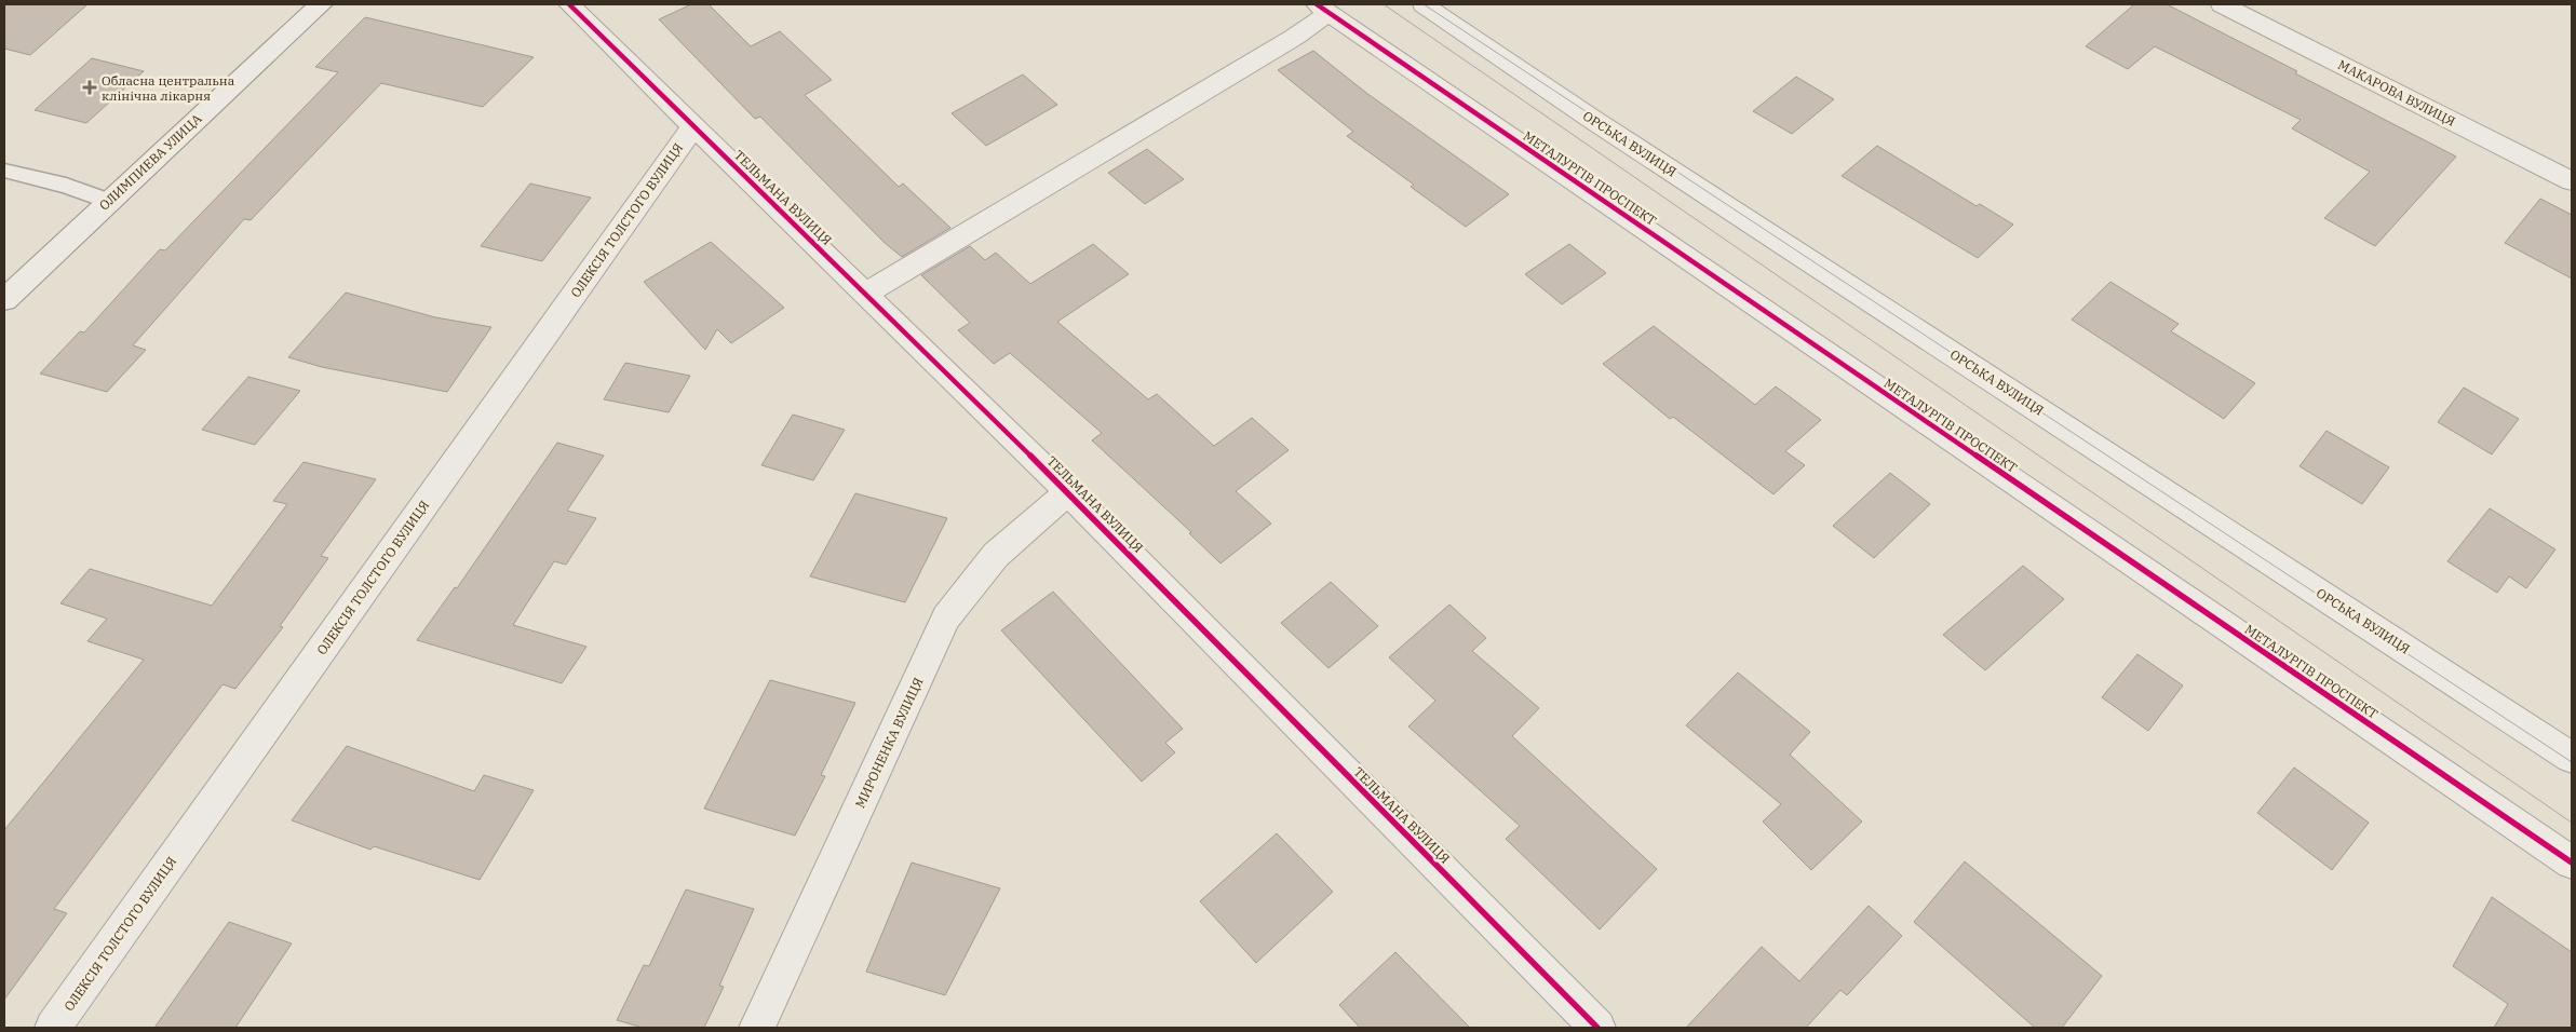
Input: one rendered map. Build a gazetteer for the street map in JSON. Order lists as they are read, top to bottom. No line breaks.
{"streets":{"street":["МАКАРОВА ВУЛИЦЯ","ОРСЬКА ВУЛИЦЯ","ОЛИМПИЕВА УЛИЦА","МЕТАЛУРГІВ ПРОСПЕКТ","ТЕЛЬМАНА ВУЛИЦЯ","ОЛЕКСІЯ ТОЛСТОГО ВУЛИЦЯ","МИРОНЕНКА ВУЛИЦЯ"]},"crossings":[["ТЕЛЬМАНА ВУЛИЦЯ","ОЛЕКСІЯ ТОЛСТОГО ВУЛИЦЯ"],["ТЕЛЬМАНА ВУЛИЦЯ","МИРОНЕНКА ВУЛИЦЯ"]],"places":{"health":["Обласна центральна клінічна лікарня"]}}
